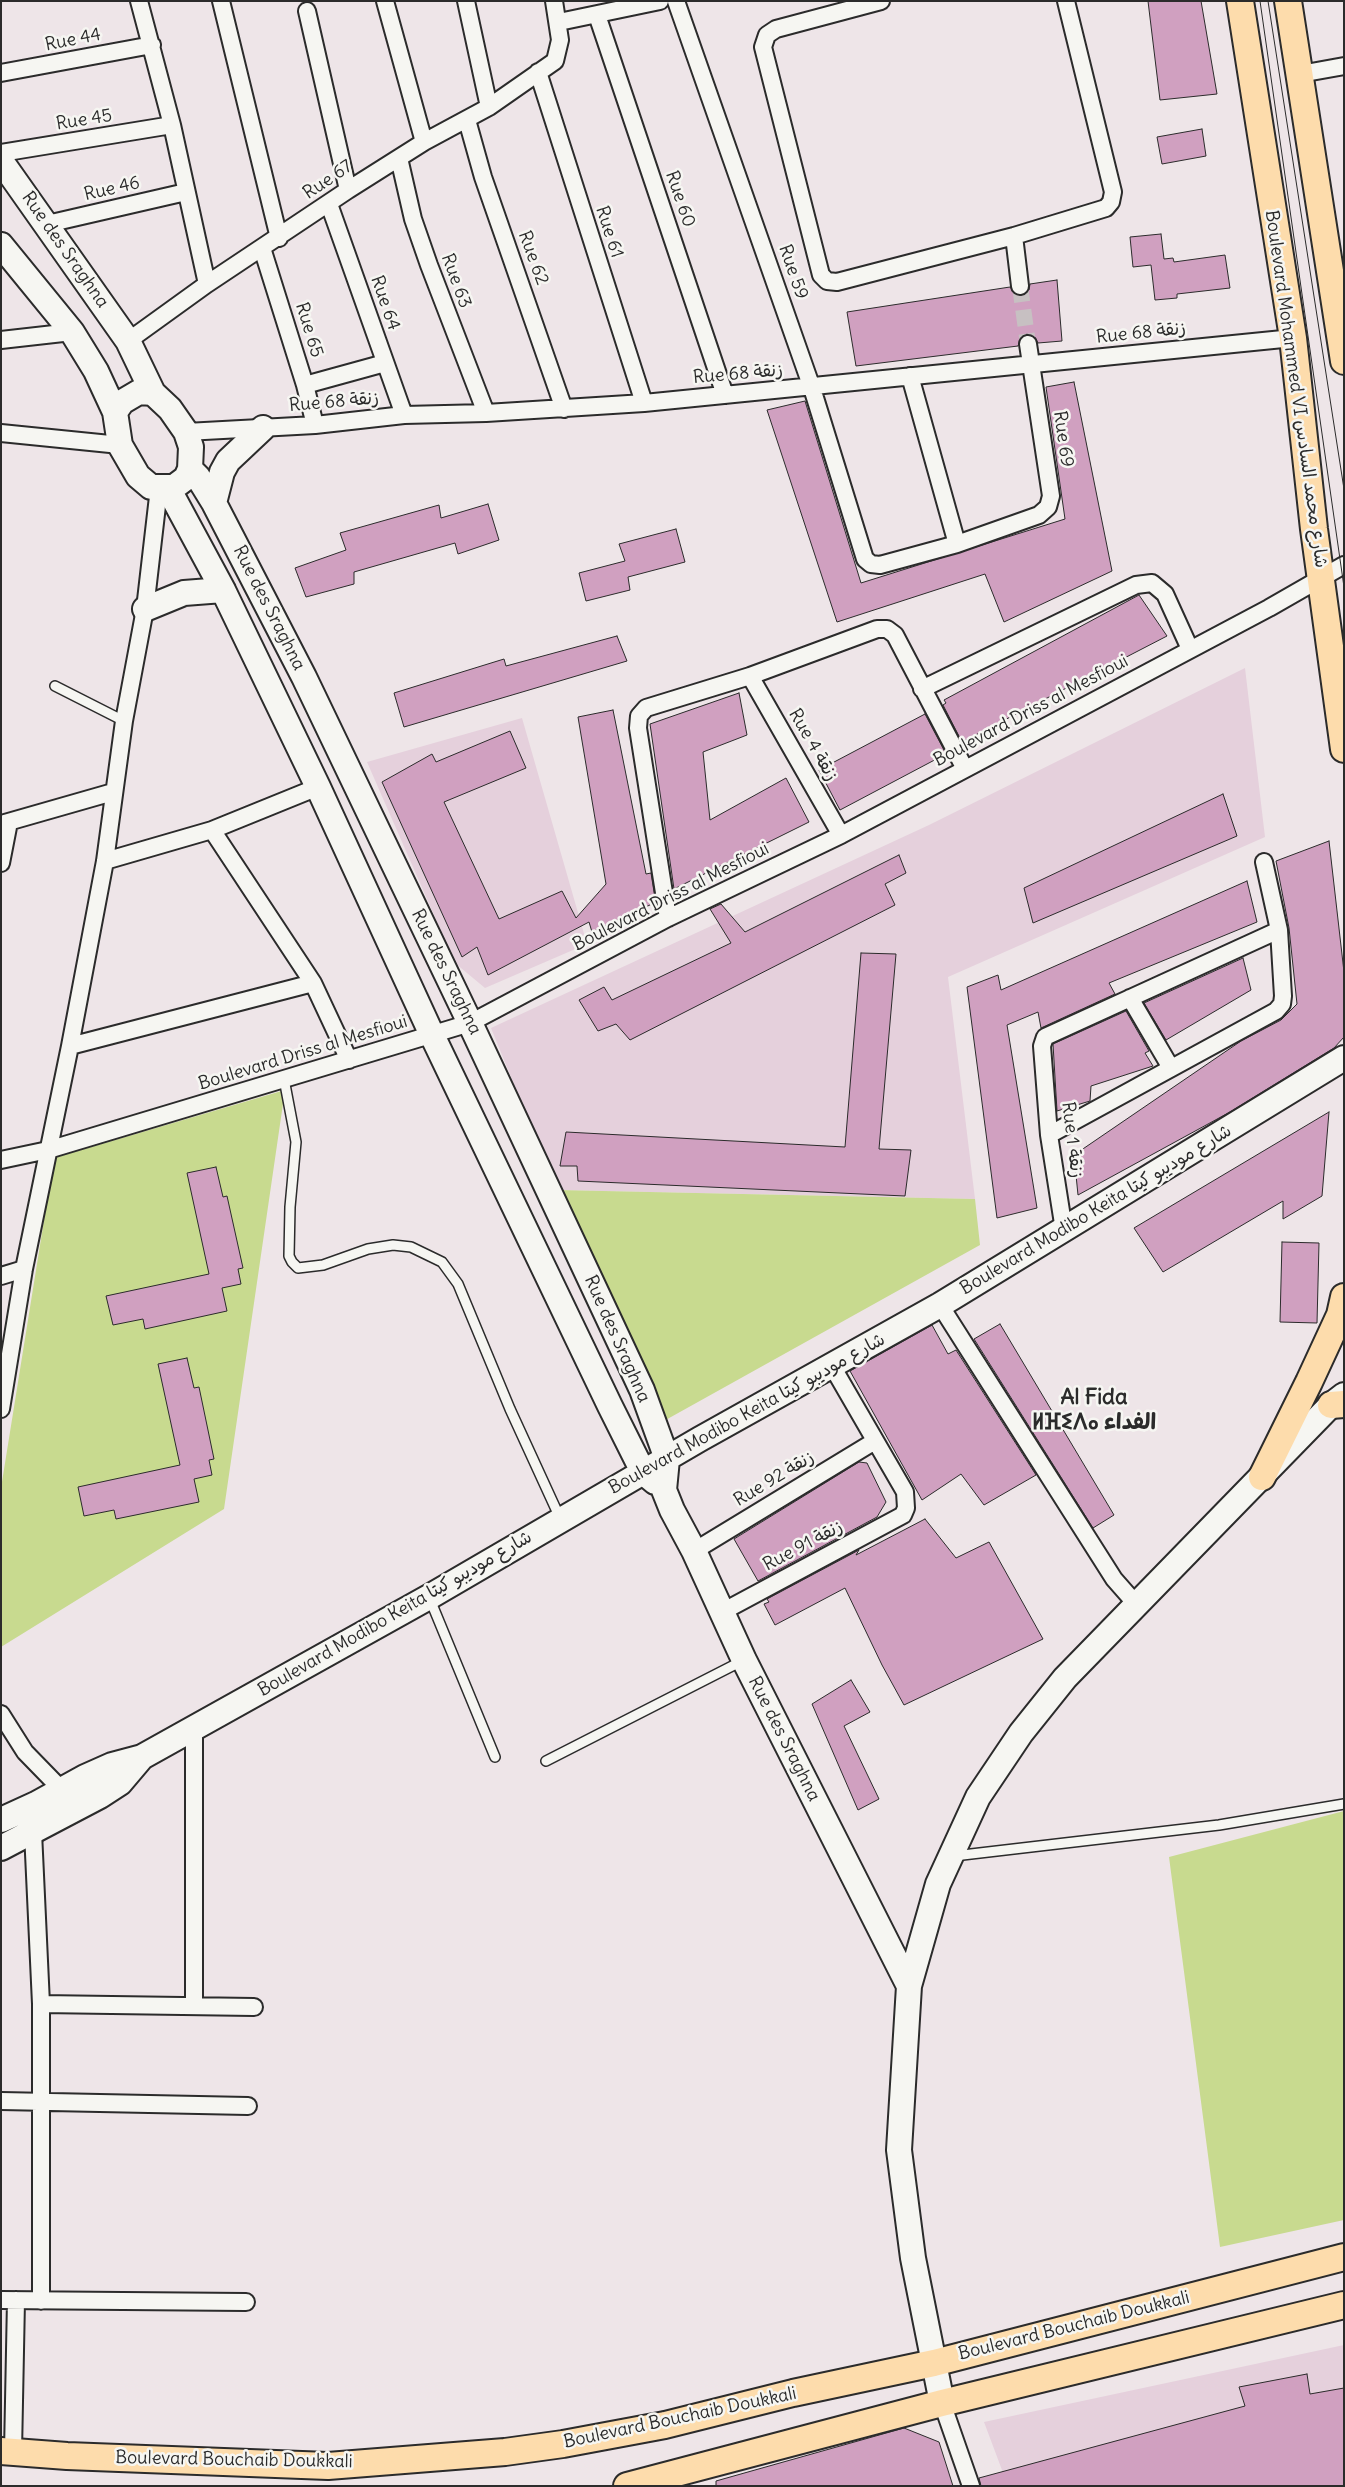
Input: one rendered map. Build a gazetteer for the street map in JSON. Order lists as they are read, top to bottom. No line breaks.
{"streets":{"main road":["Boulevard Mohammed VI شارع محمد السادس","Boulevard Bouchaib Doukkali"],"street":["Rue 44","Rue 45","Rue 67","Rue 46","Rue 60","Rue 61","Rue des Sraghna","Rue 62","Rue 59","Rue 63","Rue 64","Rue 65","Rue 68 زنقة","Rue 69","Boulevard Driss al Mesfioui","Rue 4 زنقة","Rue 1 زنقة","Boulevard Modibo Keita شارع موديبو كيتا","Rue 92 زنقة","Rue 91 زنقة"]},"crossings":[["Rue 67","Rue 61"],["Rue 67","Rue des Sraghna"],["Rue 67","Rue 62"],["Rue 67","Rue 63"],["Rue 67","Rue 64"],["Rue 67","Rue 65"],["Rue 46","Rue des Sraghna"],["Rue 60","Rue 68 زنقة"],["Rue 61","Rue 68 زنقة"],["Rue des Sraghna","Rue 68 زنقة"],["Rue des Sraghna","Boulevard Driss al Mesfioui"],["Rue des Sraghna","Boulevard Modibo Keita شارع موديبو كيتا"],["Rue des Sraghna","Rue 92 زنقة"],["Rue des Sraghna","Rue 91 زنقة"],["Rue 62","Rue 68 زنقة"],["Rue 59","Rue 68 زنقة"],["Rue 59","Rue 69"],["Rue 63","Rue 68 زنقة"],["Rue 64","Rue 68 زنقة"],["Rue 65","Rue 68 زنقة"],["Rue 68 زنقة","Boulevard Mohammed VI شارع محمد السادس"],["Rue 68 زنقة","Rue 69"],["Boulevard Mohammed VI شارع محمد السادس","Boulevard Driss al Mesfioui"],["Boulevard Driss al Mesfioui","Rue 4 زنقة"],["Rue 1 زنقة","Boulevard Modibo Keita شارع موديبو كيتا"],["Rue 92 زنقة","Rue 91 زنقة"]],"districts":["Al Fida ⵍⴼⵉⴷⴰ الفداء"]}
